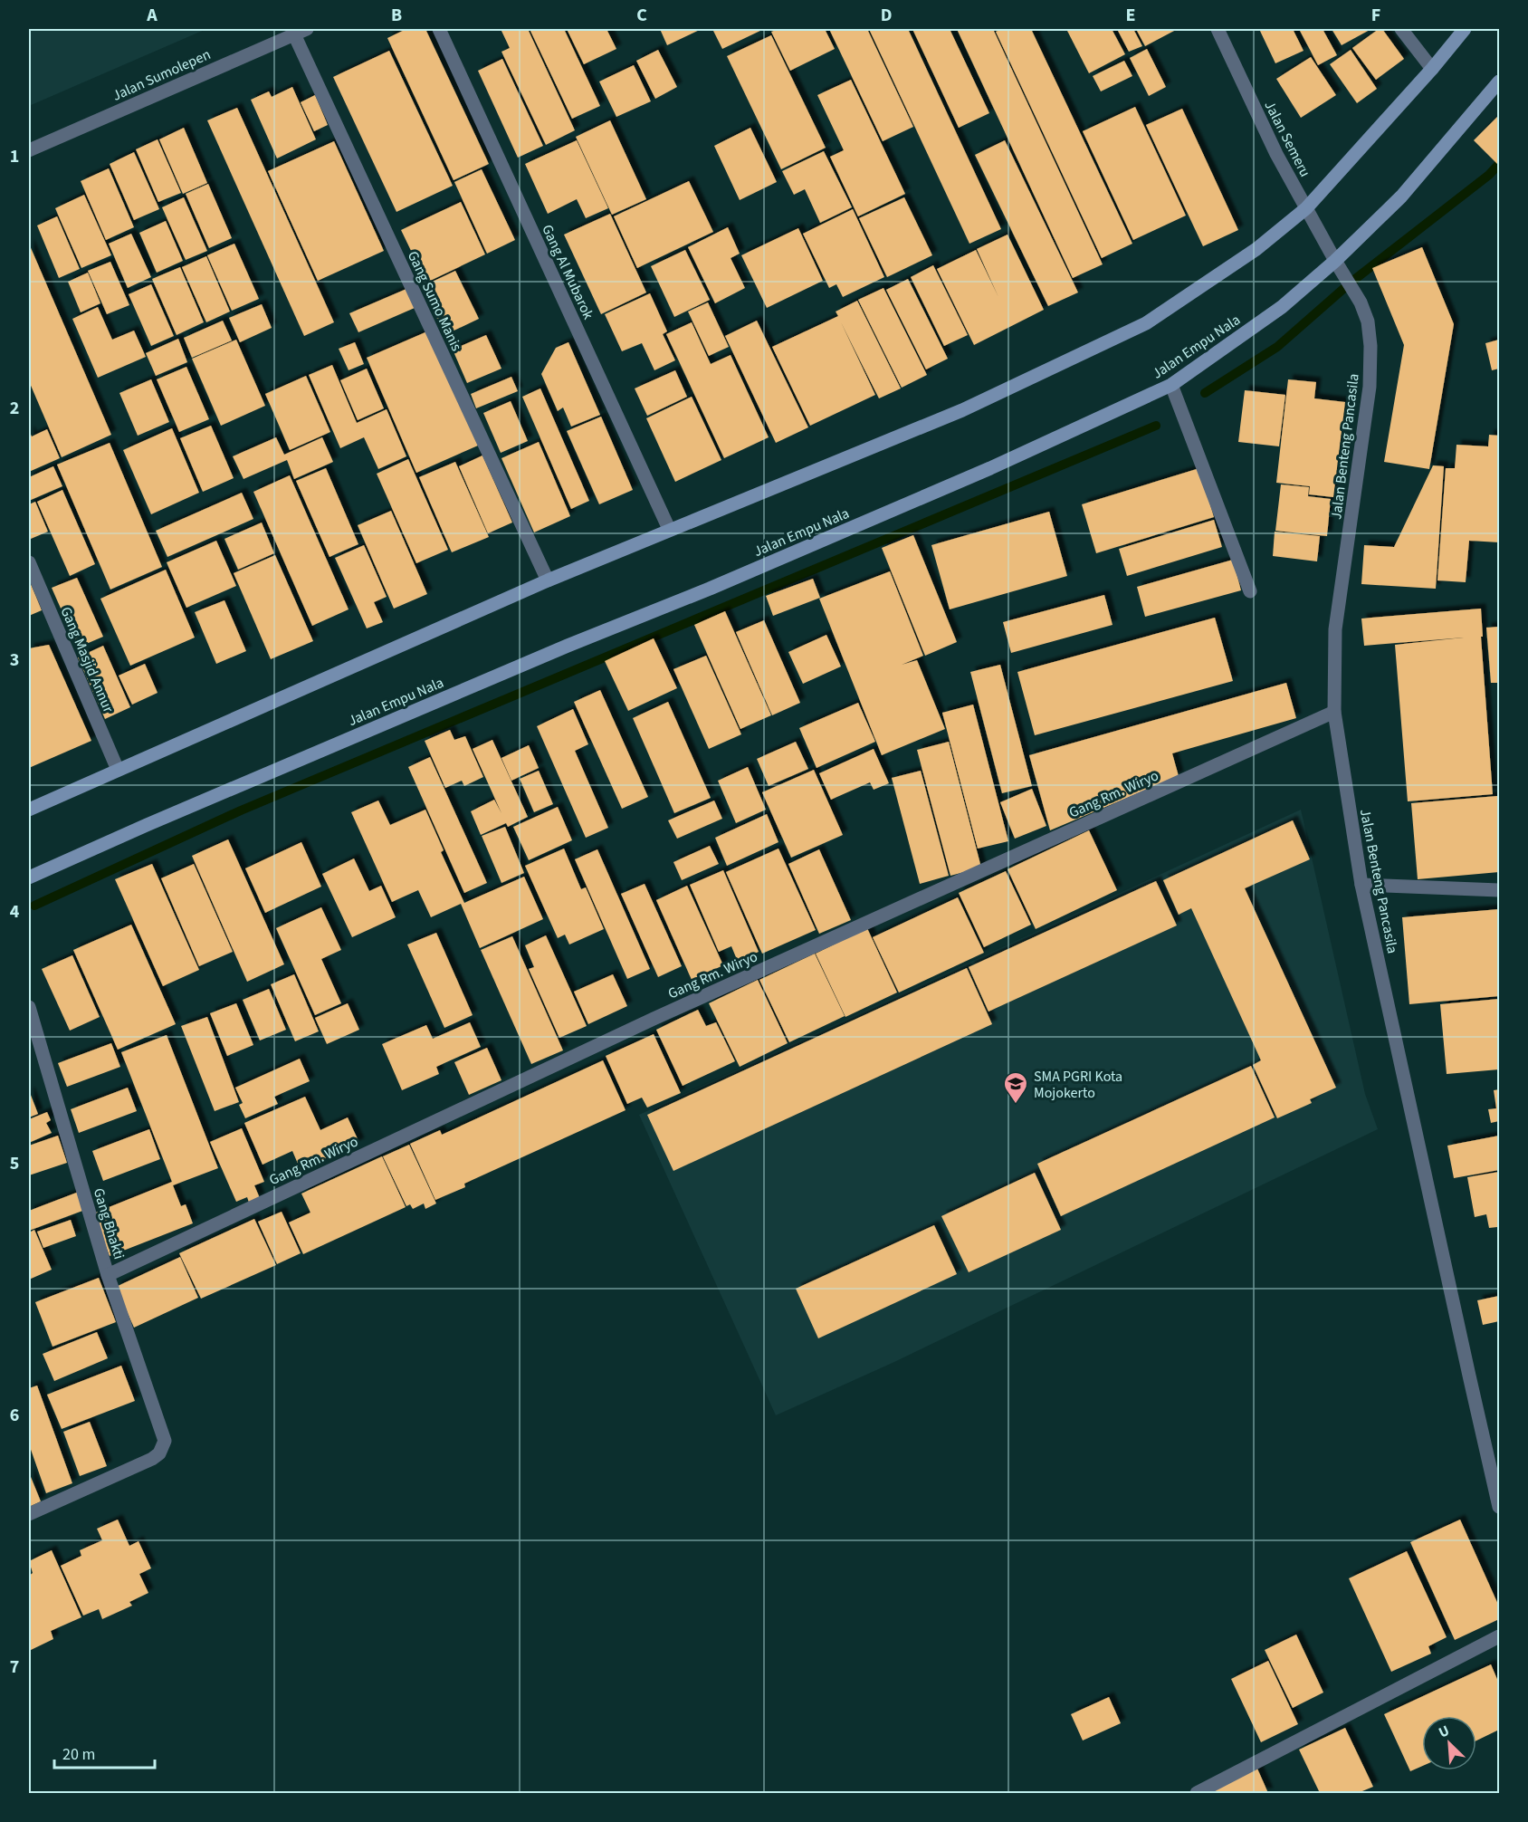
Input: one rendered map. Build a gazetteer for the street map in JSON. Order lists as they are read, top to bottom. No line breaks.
{"streets":{"main road":["Jalan Empu Nala"],"street":["Jalan Sumolepen","Jalan Semeru","Gang Al Mubarok","Gang Sumo Manis","Jalan Benteng Pancasila","Gang Masjid Annur","Gang Rm. Wiryo","Gang Bhakti"]},"crossings":[["Jalan Sumolepen","Gang Sumo Manis"],["Jalan Semeru","Jalan Empu Nala"],["Jalan Semeru","Jalan Benteng Pancasila"],["Jalan Empu Nala","Jalan Benteng Pancasila"],["Jalan Benteng Pancasila","Gang Rm. Wiryo"],["Gang Rm. Wiryo","Gang Bhakti"]],"places":{"school or university":["SMA PGRI Kota Mojokerto"]},"scale_bar":"20 m","north":"top left","grid":{"columns":["A","B","C","D","E","F"],"rows":["1","2","3","4","5","6","7"]}}
